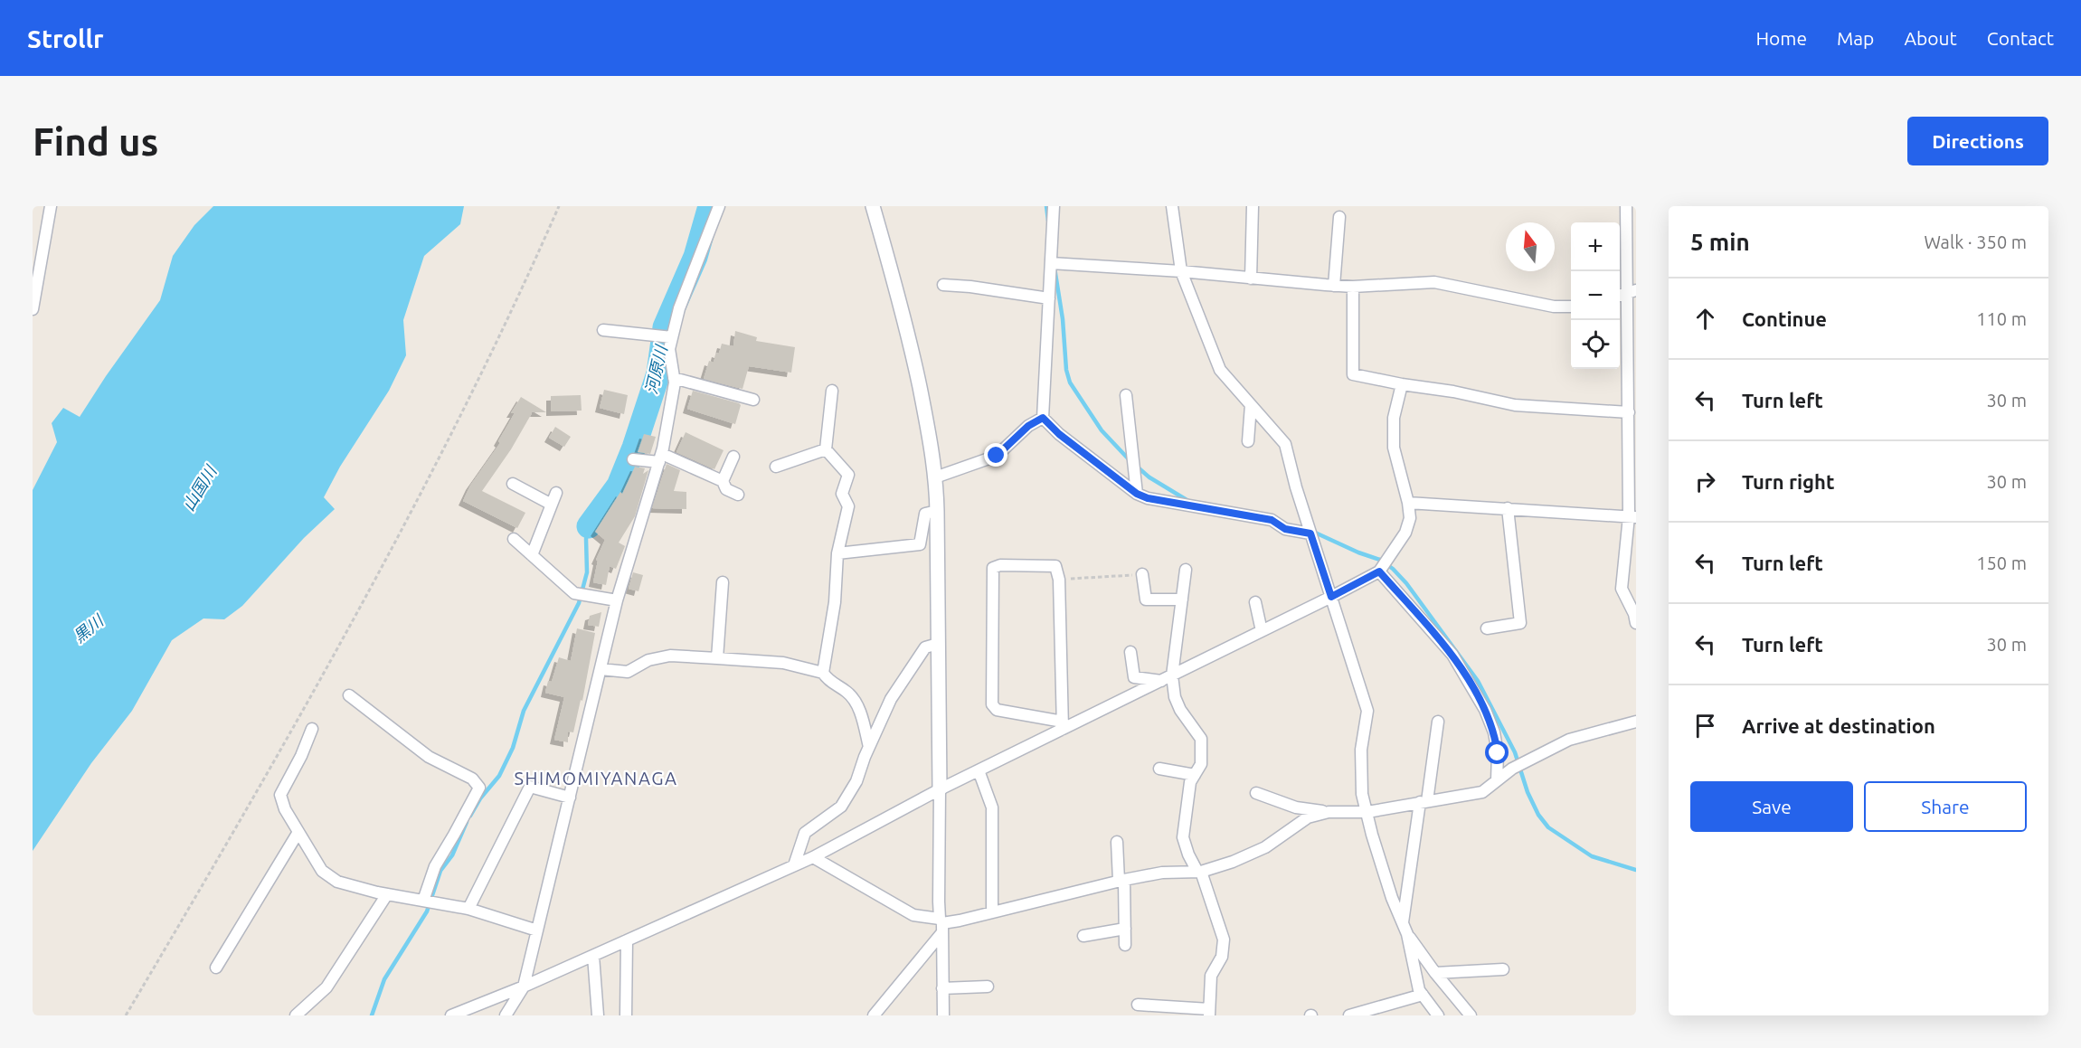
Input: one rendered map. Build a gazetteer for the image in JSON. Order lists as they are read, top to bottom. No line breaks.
{"districts":["SHIMOMIYANAGA"],"water":["河原川","山国川","黒川"],"north":"top","page":{"header":"Strollr","nav":["Home","Map","About","Contact"],"buttons":["Directions",["Save","Share"]],"title":"Find us","heading":["5 min","Walk · 350 m"],"map_buttons":["+","−"],"list":[["Continue","110 m"],["Turn left","30 m"],["Turn right","30 m"],["Turn left","150 m"],["Turn left","30 m"],"Arrive at destination"]}}
